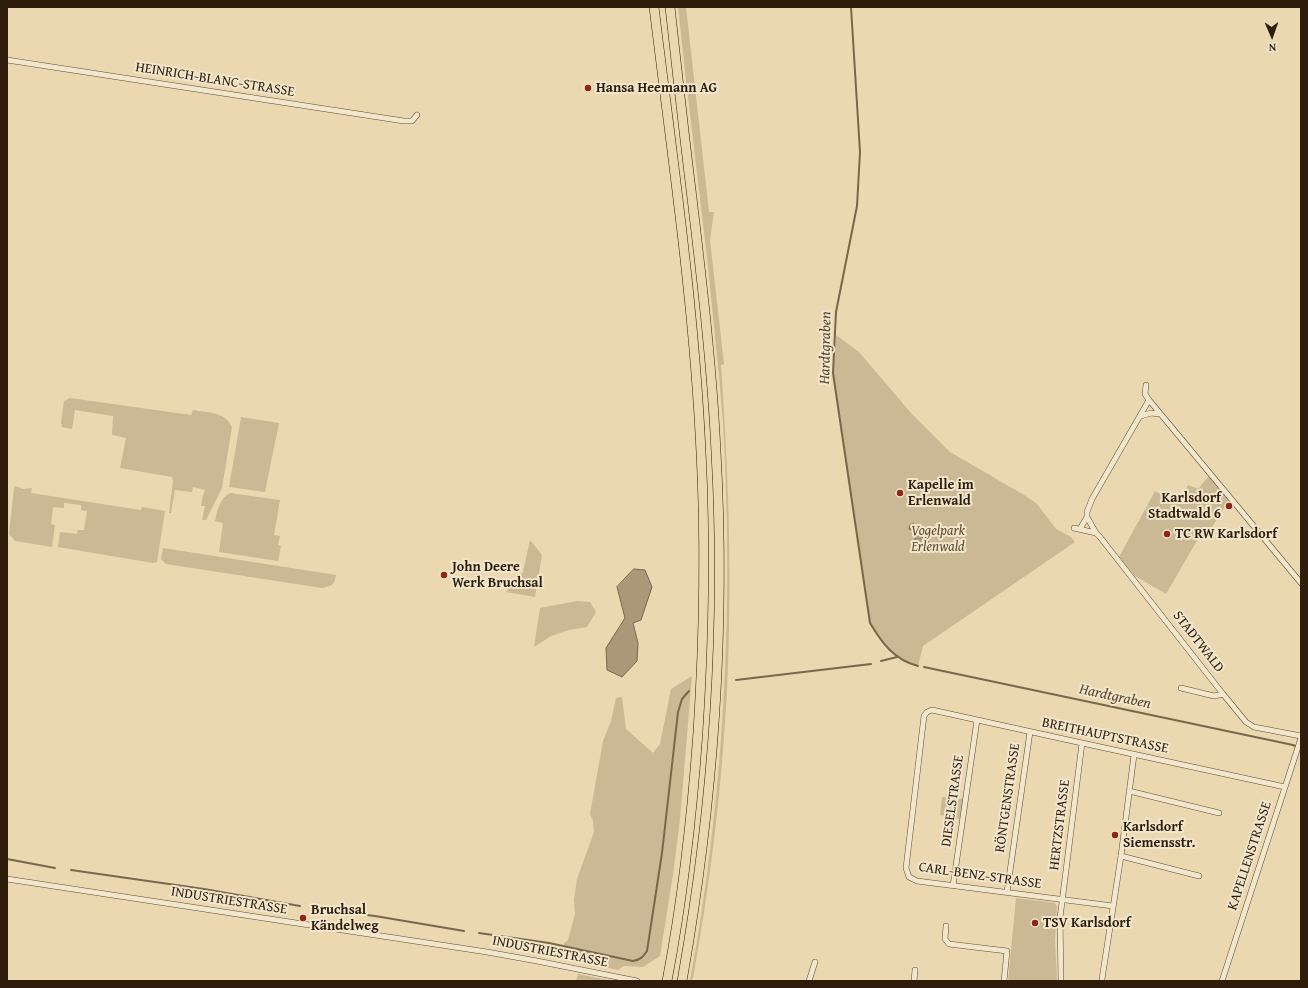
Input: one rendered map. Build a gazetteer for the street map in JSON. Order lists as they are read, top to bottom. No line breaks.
{"streets":{"street":["HEINRICH-BLANC-STRASSE","STADTWALD","BREITHAUPTSTRASSE","RÖNTGENSTRASSE","DIESELSTRASSE","HERTZSTRASSE","KAPELLENSTRASSE","CARL-BENZ-STRASSE","INDUSTRIESTRASSE"]},"crossings":[["STADTWALD","KAPELLENSTRASSE"],["BREITHAUPTSTRASSE","RÖNTGENSTRASSE"],["BREITHAUPTSTRASSE","DIESELSTRASSE"],["BREITHAUPTSTRASSE","HERTZSTRASSE"],["BREITHAUPTSTRASSE","KAPELLENSTRASSE"],["BREITHAUPTSTRASSE","CARL-BENZ-STRASSE"],["RÖNTGENSTRASSE","CARL-BENZ-STRASSE"],["DIESELSTRASSE","CARL-BENZ-STRASSE"],["HERTZSTRASSE","CARL-BENZ-STRASSE"]],"water":["Hardtgraben"],"parks":["Vogelpark Erlenwald"],"places":["Hansa Heemann AG","Kapelle im Erlenwald","Karlsdorf Stadtwald 6","TC RW Karlsdorf","John Deere Werk Bruchsal","Karlsdorf Siemensstr.","Bruchsal Kändelweg","TSV Karlsdorf"],"north":"bottom"}
